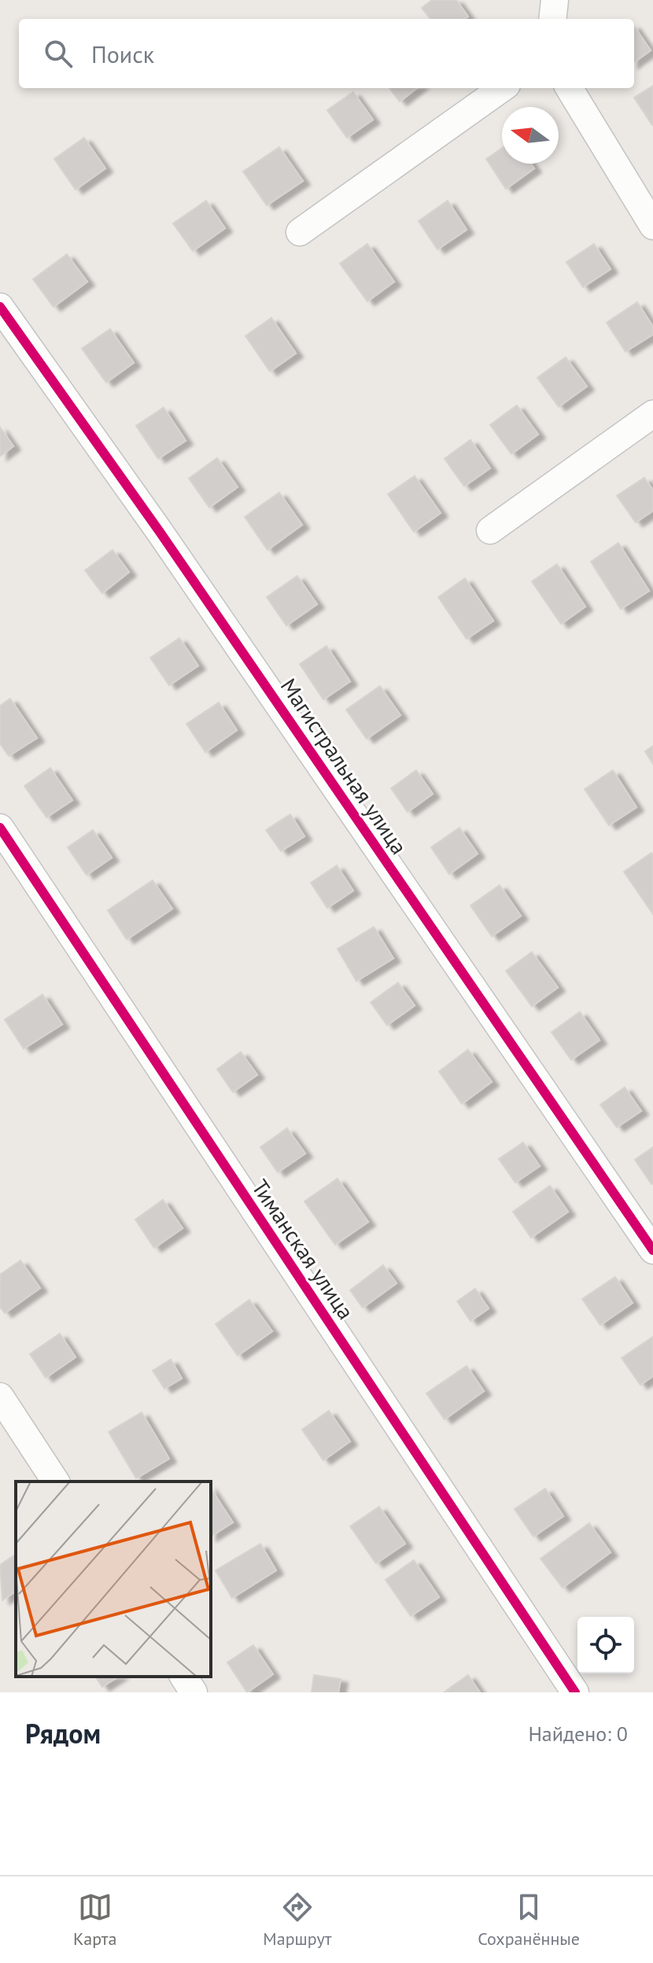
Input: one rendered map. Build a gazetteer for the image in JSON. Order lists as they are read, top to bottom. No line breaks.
{"streets":{"street":["Магистральная улица","Тиманская улица"]},"north":"left","page":{"search":"Поиск","heading":["Рядом","Найдено: 0"],"nav":["Карта","Маршрут","Сохранённые"]}}
